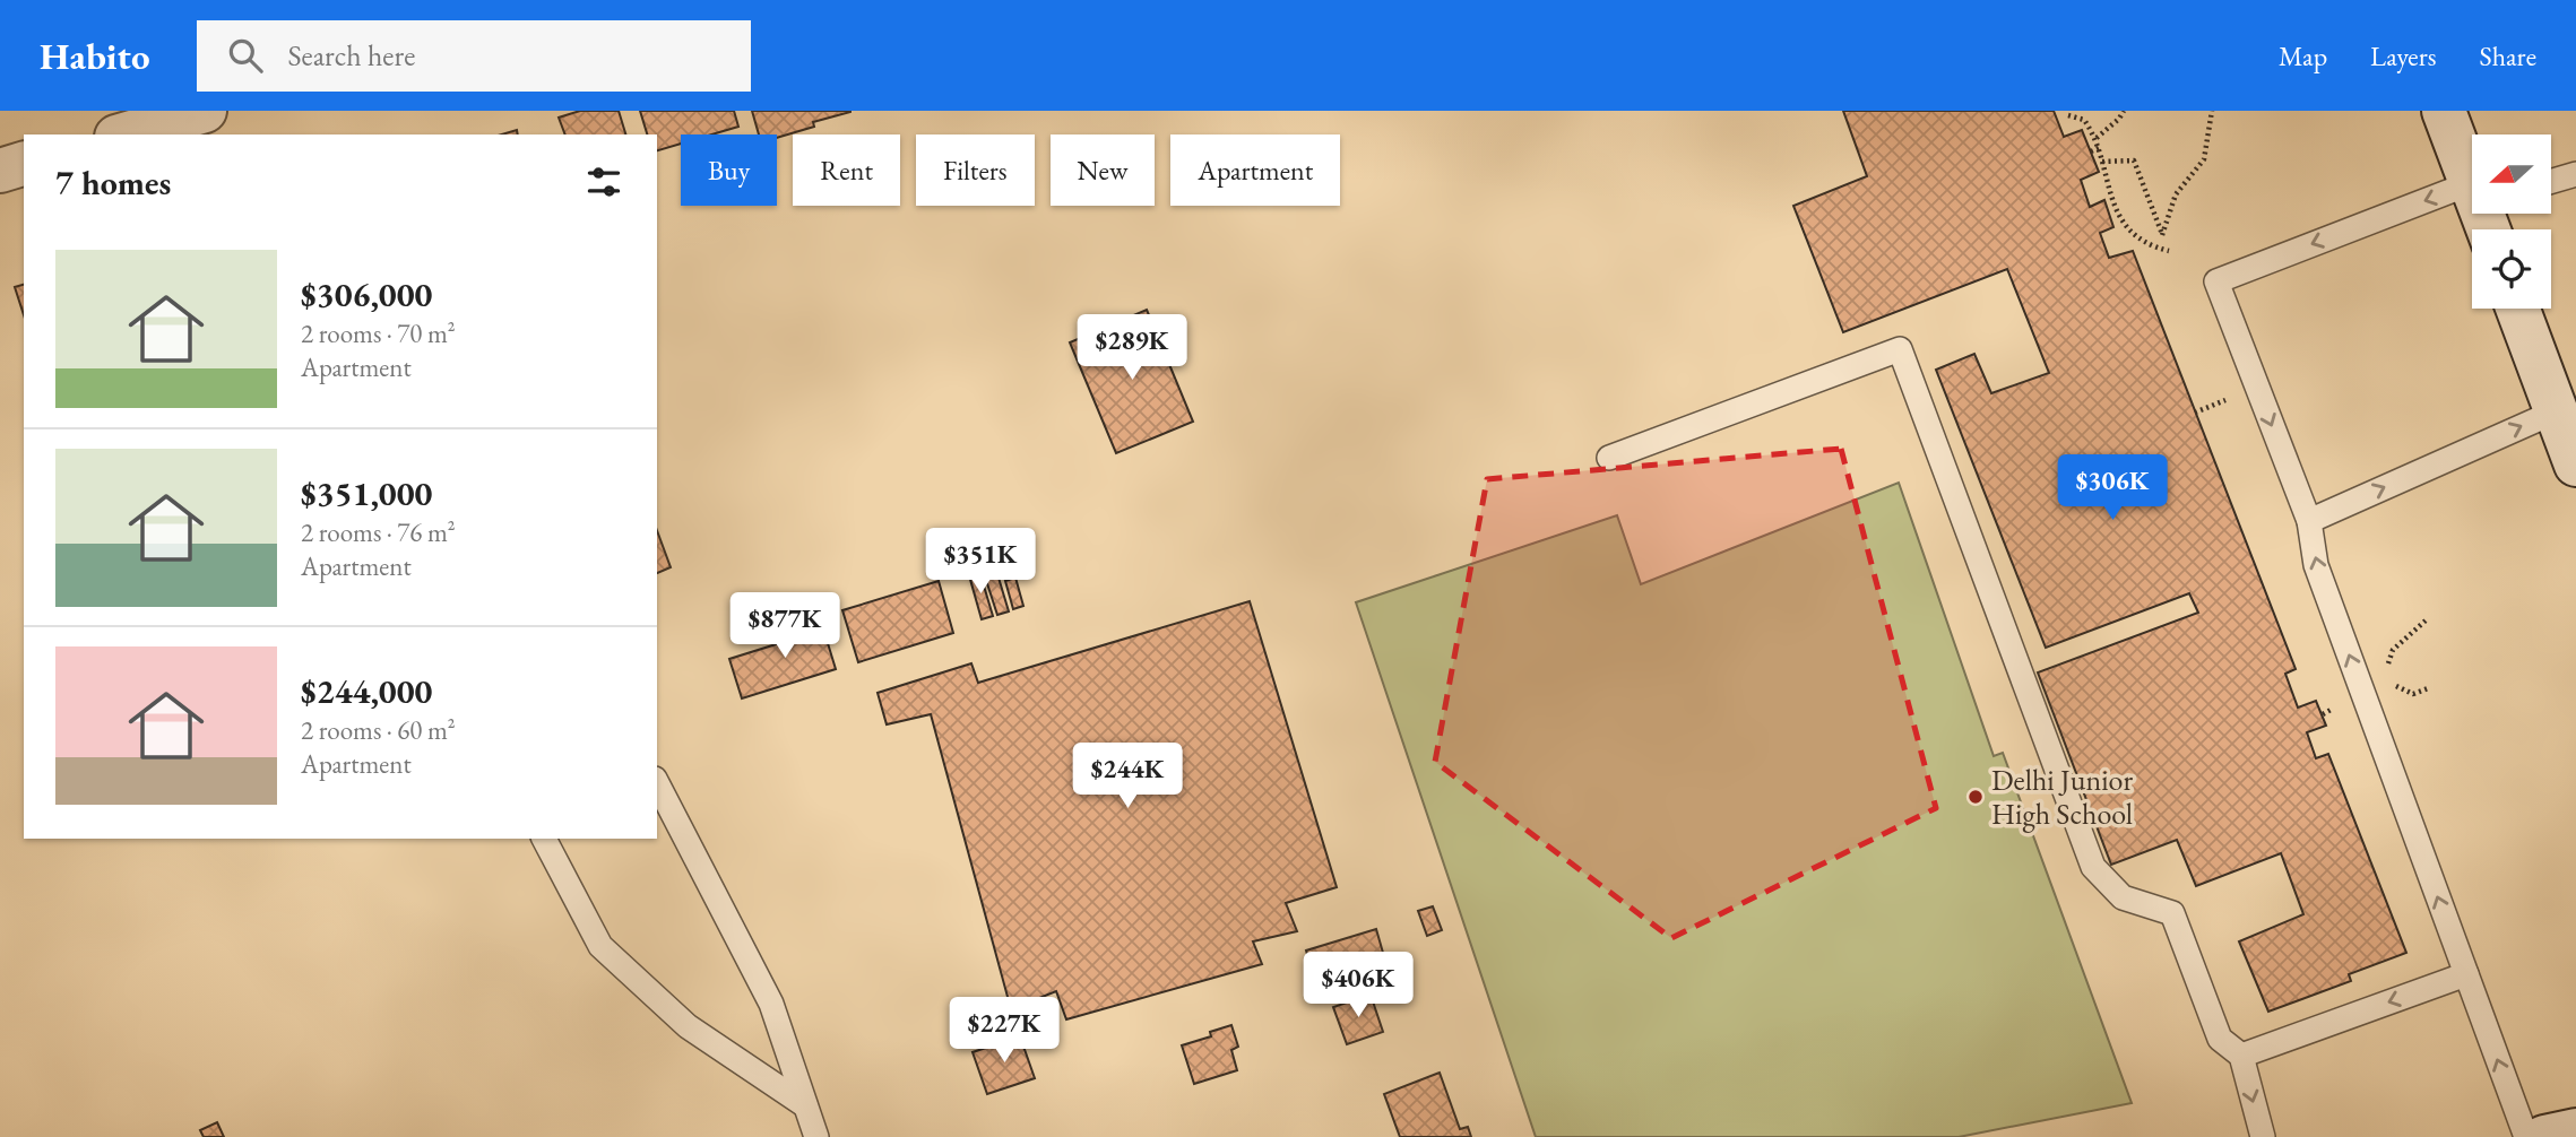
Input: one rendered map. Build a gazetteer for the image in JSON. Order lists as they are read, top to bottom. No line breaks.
{"places":["Delhi Junior High School"],"north":"left","page":{"header":"Habito","search":"Search here","nav":["Map","Layers","Share"],"chip":["Buy","Rent","Filters","New","Apartment"],"heading":"7 homes","list":[{"name":"$306,000","note":"2 rooms · 70 m² · Apartment"},{"name":"$351,000","note":"2 rooms · 76 m² · Apartment"},{"name":"$244,000","note":"2 rooms · 60 m² · Apartment"}],"price":["$289K","$306K","$351K","$877K","$244K","$406K","$227K"]}}
